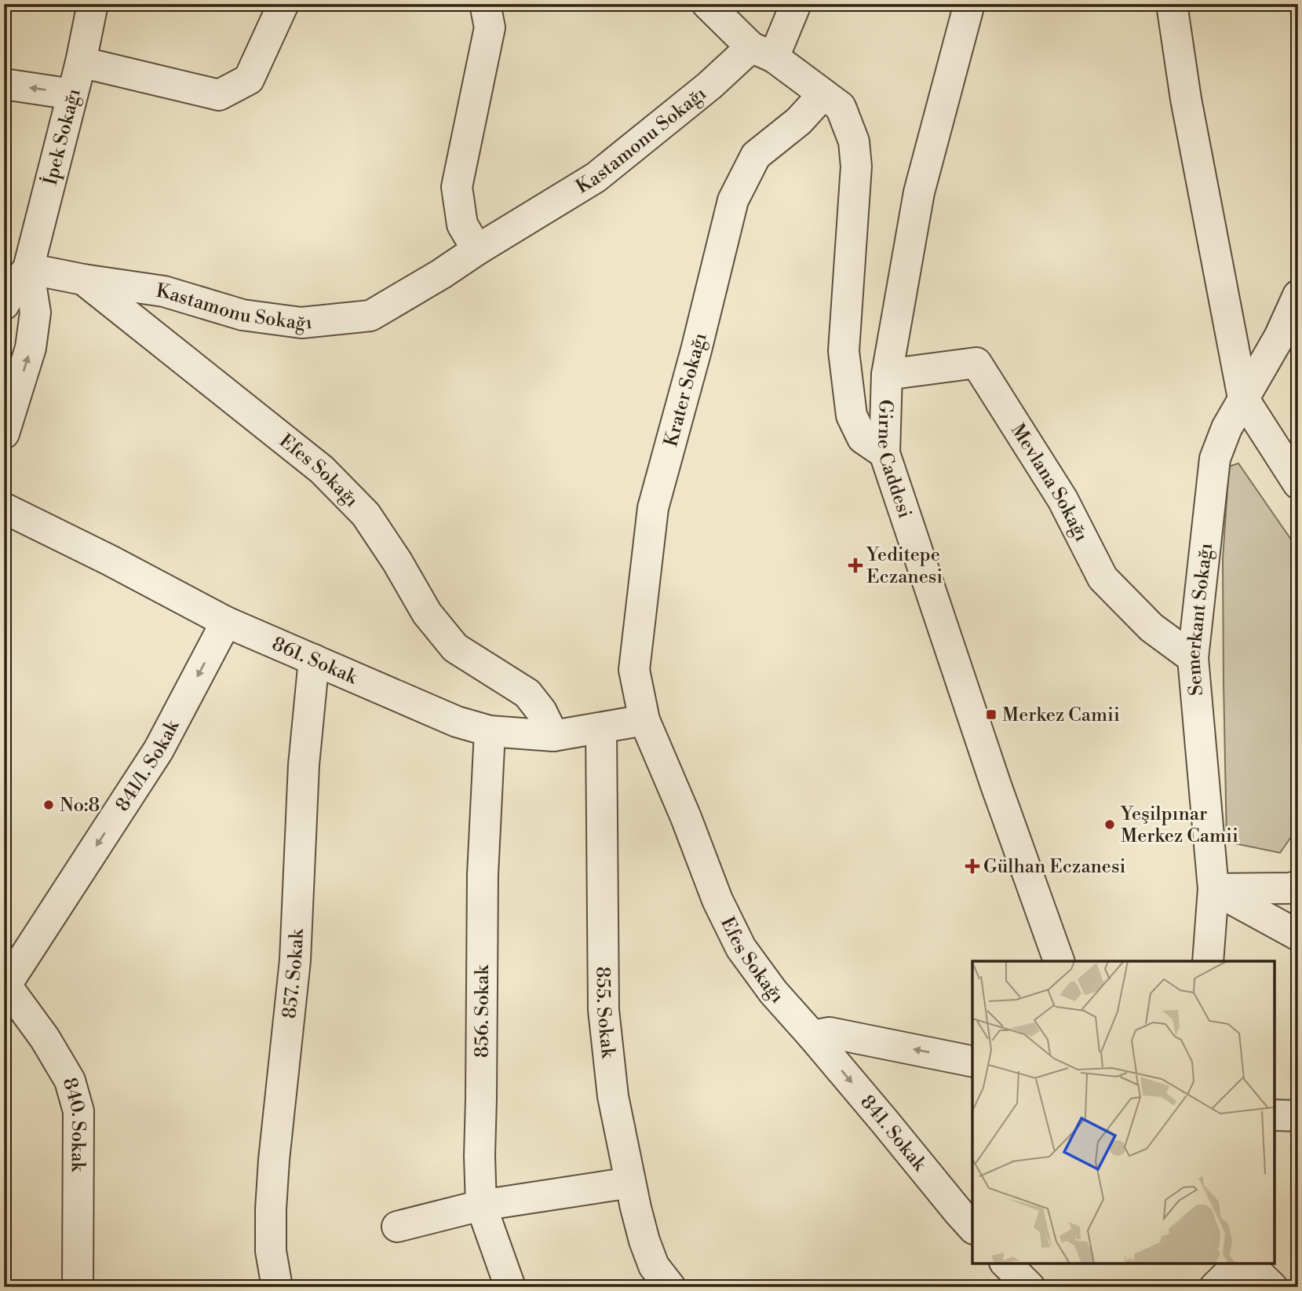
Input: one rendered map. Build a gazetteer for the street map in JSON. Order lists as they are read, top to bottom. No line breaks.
{"streets":{"street":["İpek Sokağı","Kastamonu Sokağı","Krater Sokağı","Girne Caddesi","Efes Sokağı","Mevlana Sokağı","Semerkant Sokağı","861. Sokak","841/1. Sokak","857. Sokak","856. Sokak","855. Sokak","840. Sokak","841. Sokak"]},"crossings":[["İpek Sokağı","Efes Sokağı"],["Kastamonu Sokağı","Efes Sokağı"],["Krater Sokağı","Efes Sokağı"],["Krater Sokağı","861. Sokak"],["Girne Caddesi","Mevlana Sokağı"],["Efes Sokağı","861. Sokak"],["Efes Sokağı","841. Sokak"],["Mevlana Sokağı","Semerkant Sokağı"],["861. Sokak","841/1. Sokak"],["861. Sokak","857. Sokak"],["861. Sokak","856. Sokak"],["861. Sokak","855. Sokak"],["841/1. Sokak","840. Sokak"]],"one_way":["841/1. Sokak","841. Sokak"],"places":{"health":["Yeditepe Eczanesi","Gülhan Eczanesi"],"transit":["Merkez Camii"],"other":["No:8","Yeşilpınar Merkez Camii"]}}
